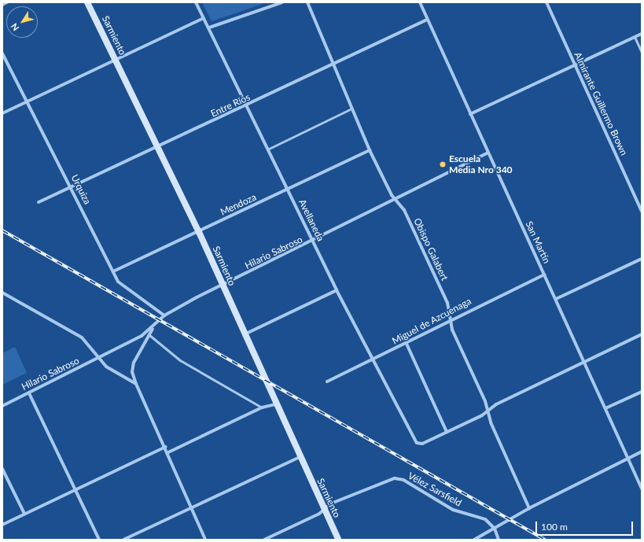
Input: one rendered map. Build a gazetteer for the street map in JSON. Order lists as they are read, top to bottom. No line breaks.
{"streets":{"street":["Sarmiento","Almirante Guillermo Brown","Entre Ríos","Urquiza","Mendoza","Avellaneda","San Martín","Obispo Galabert","Hilario Sabroso","Miguel de Azcuenaga","Vélez Sarsfield"]},"crossings":[["Sarmiento","Entre Ríos"],["Sarmiento","Mendoza"],["Sarmiento","Hilario Sabroso"],["Sarmiento","Vélez Sarsfield"],["Entre Ríos","Urquiza"],["Entre Ríos","Avellaneda"],["Entre Ríos","San Martín"],["Entre Ríos","Obispo Galabert"],["Urquiza","Mendoza"],["Urquiza","Hilario Sabroso"],["Mendoza","Avellaneda"],["Mendoza","Obispo Galabert"],["Avellaneda","Hilario Sabroso"],["Avellaneda","Miguel de Azcuenaga"],["San Martín","Hilario Sabroso"],["San Martín","Miguel de Azcuenaga"],["Obispo Galabert","Hilario Sabroso"],["Obispo Galabert","Miguel de Azcuenaga"]],"places":["Escuela Media Nro 340"],"scale_bar":"100 m","north":"bottom left"}
